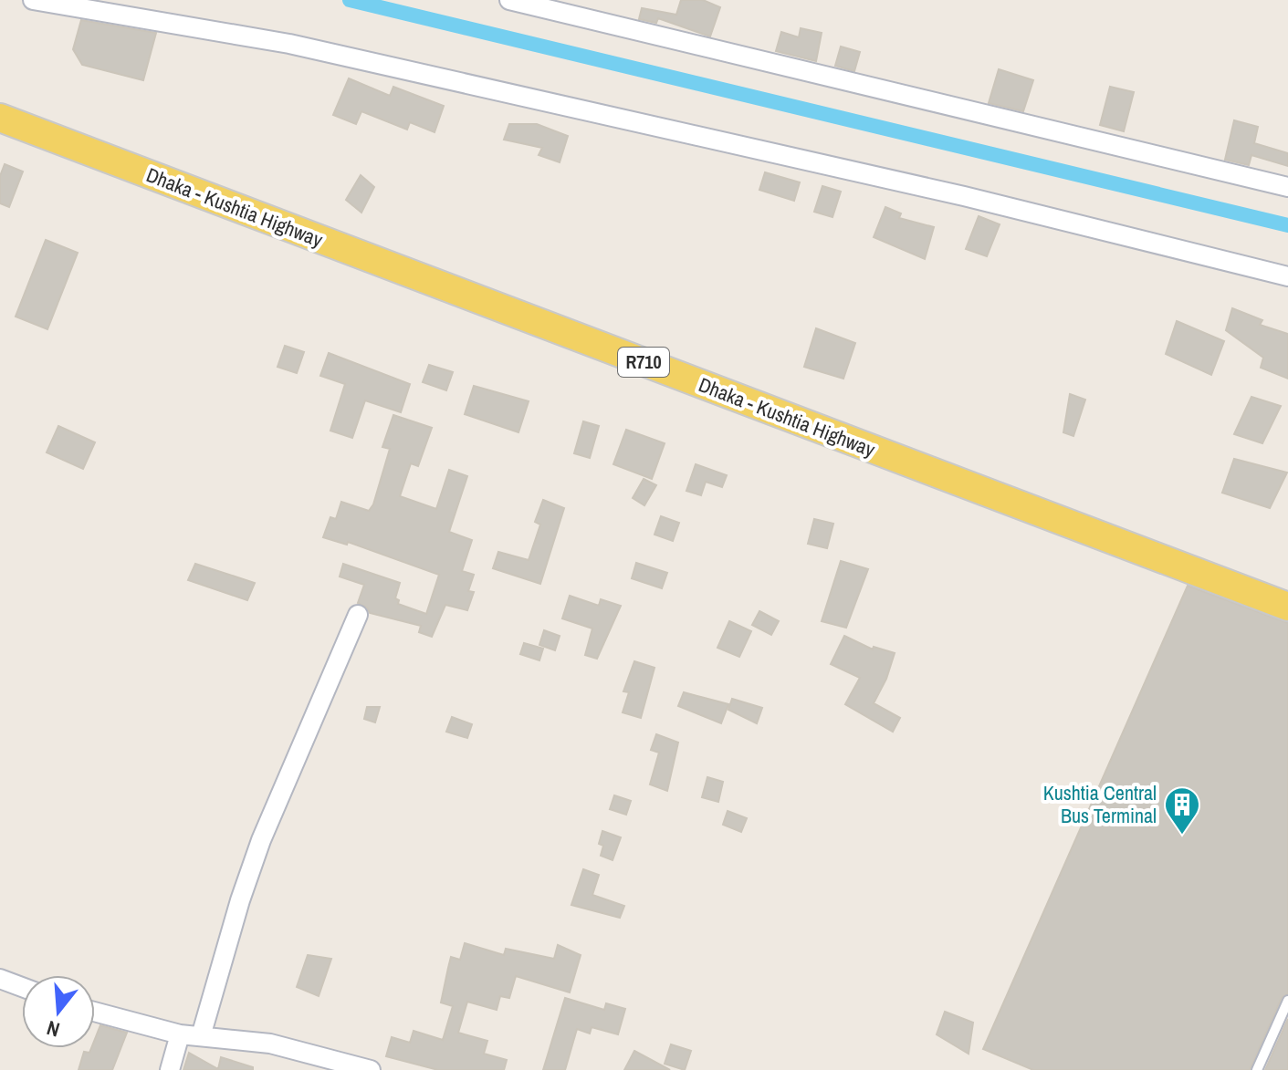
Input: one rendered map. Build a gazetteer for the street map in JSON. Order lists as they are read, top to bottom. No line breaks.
{"streets":{"main road":["Dhaka - Kushtia Highway","R710"]},"places":{"building":["Kushtia Central Bus Terminal"]},"north":"bottom"}
